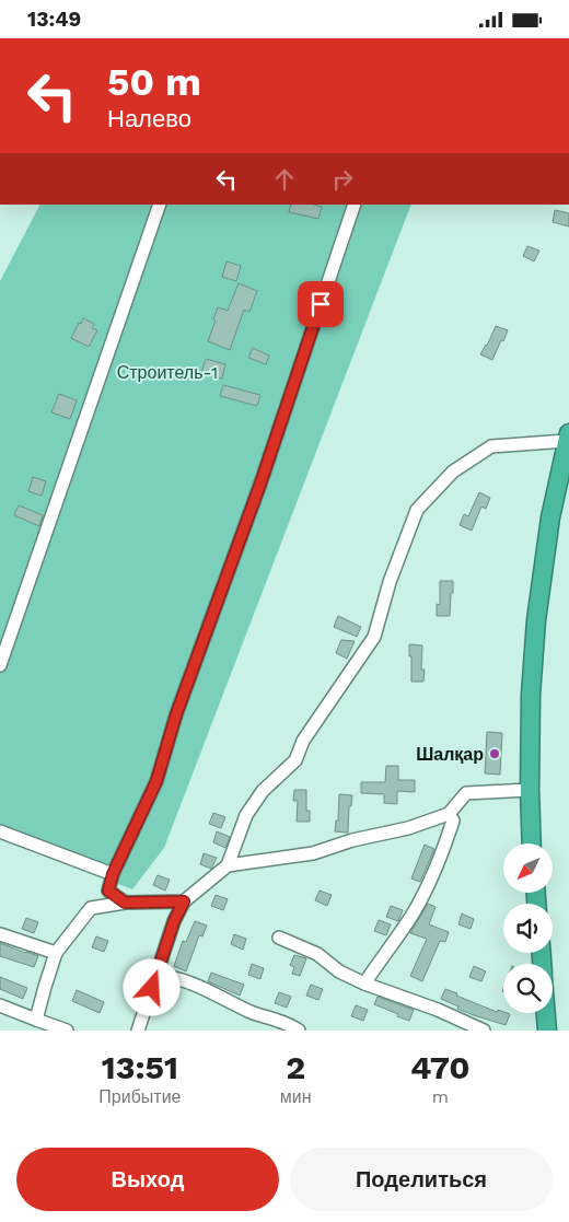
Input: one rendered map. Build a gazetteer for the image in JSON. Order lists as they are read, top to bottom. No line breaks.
{"parks":["Строитель-1"],"places":["Шалқар"],"north":"bottom left","page":{"status":"13:49","turn":["50 m","Налево"],"eta":["13:51","Прибытие","2","мин","470","m"],"buttons":["Выход","Поделиться"]}}
